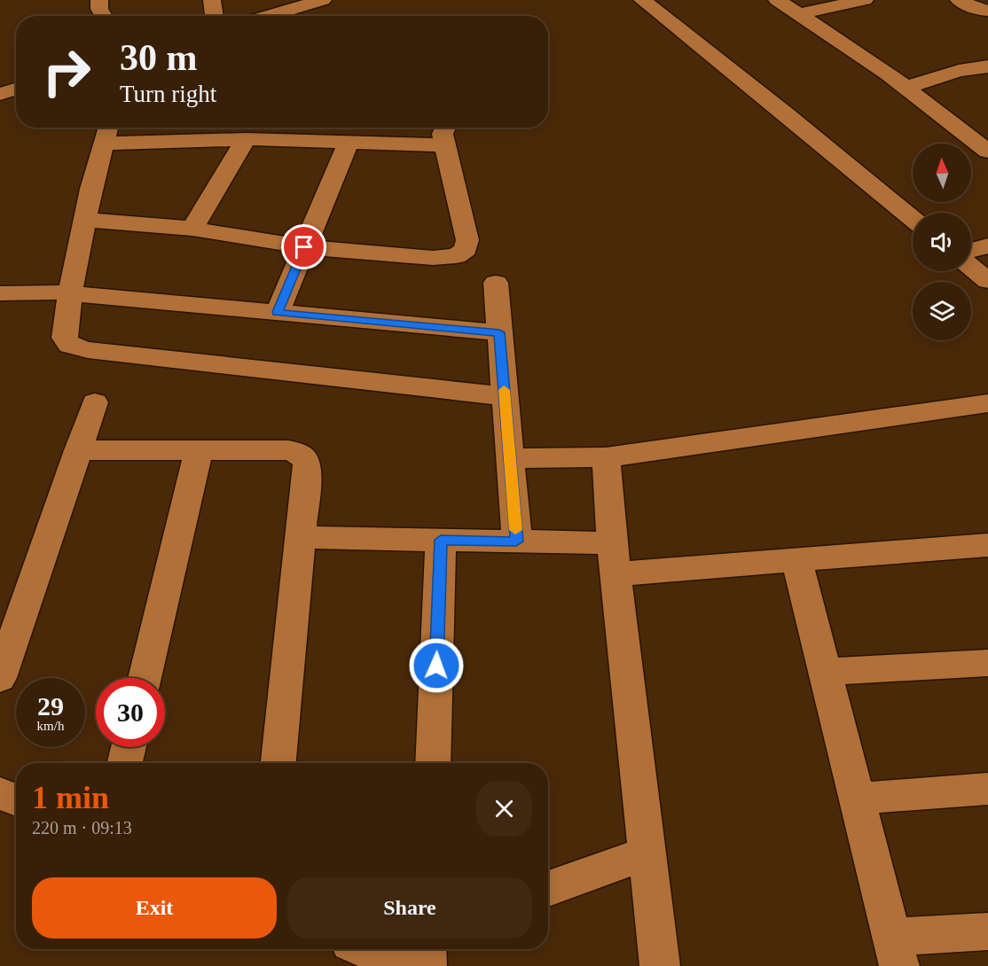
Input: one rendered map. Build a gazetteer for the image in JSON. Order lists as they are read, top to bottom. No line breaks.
{"north":"top","page":{"turn":["30 m","Turn right"],"speed":"29 km/h","limit":"30","heading":["1 min","220 m · 09:13"],"buttons":["Exit","Share"]}}
